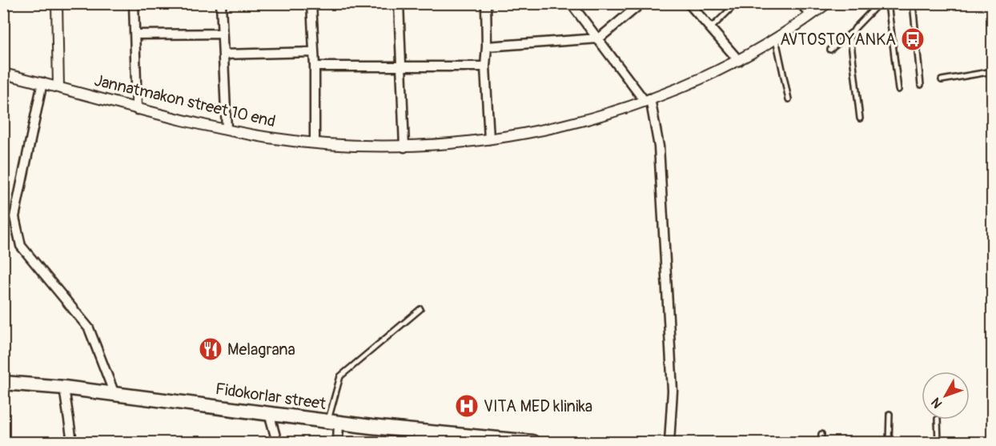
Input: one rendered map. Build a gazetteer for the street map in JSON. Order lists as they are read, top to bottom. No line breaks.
{"streets":{"main road":["Fidokorlar street"],"street":["Jannatmakon street 10 end"]},"places":{"bus stop":["AVTOSTOYANKA"],"restaurant":["Melagrana"],"hospital":["VITA MED klinika"]},"north":"bottom left"}
